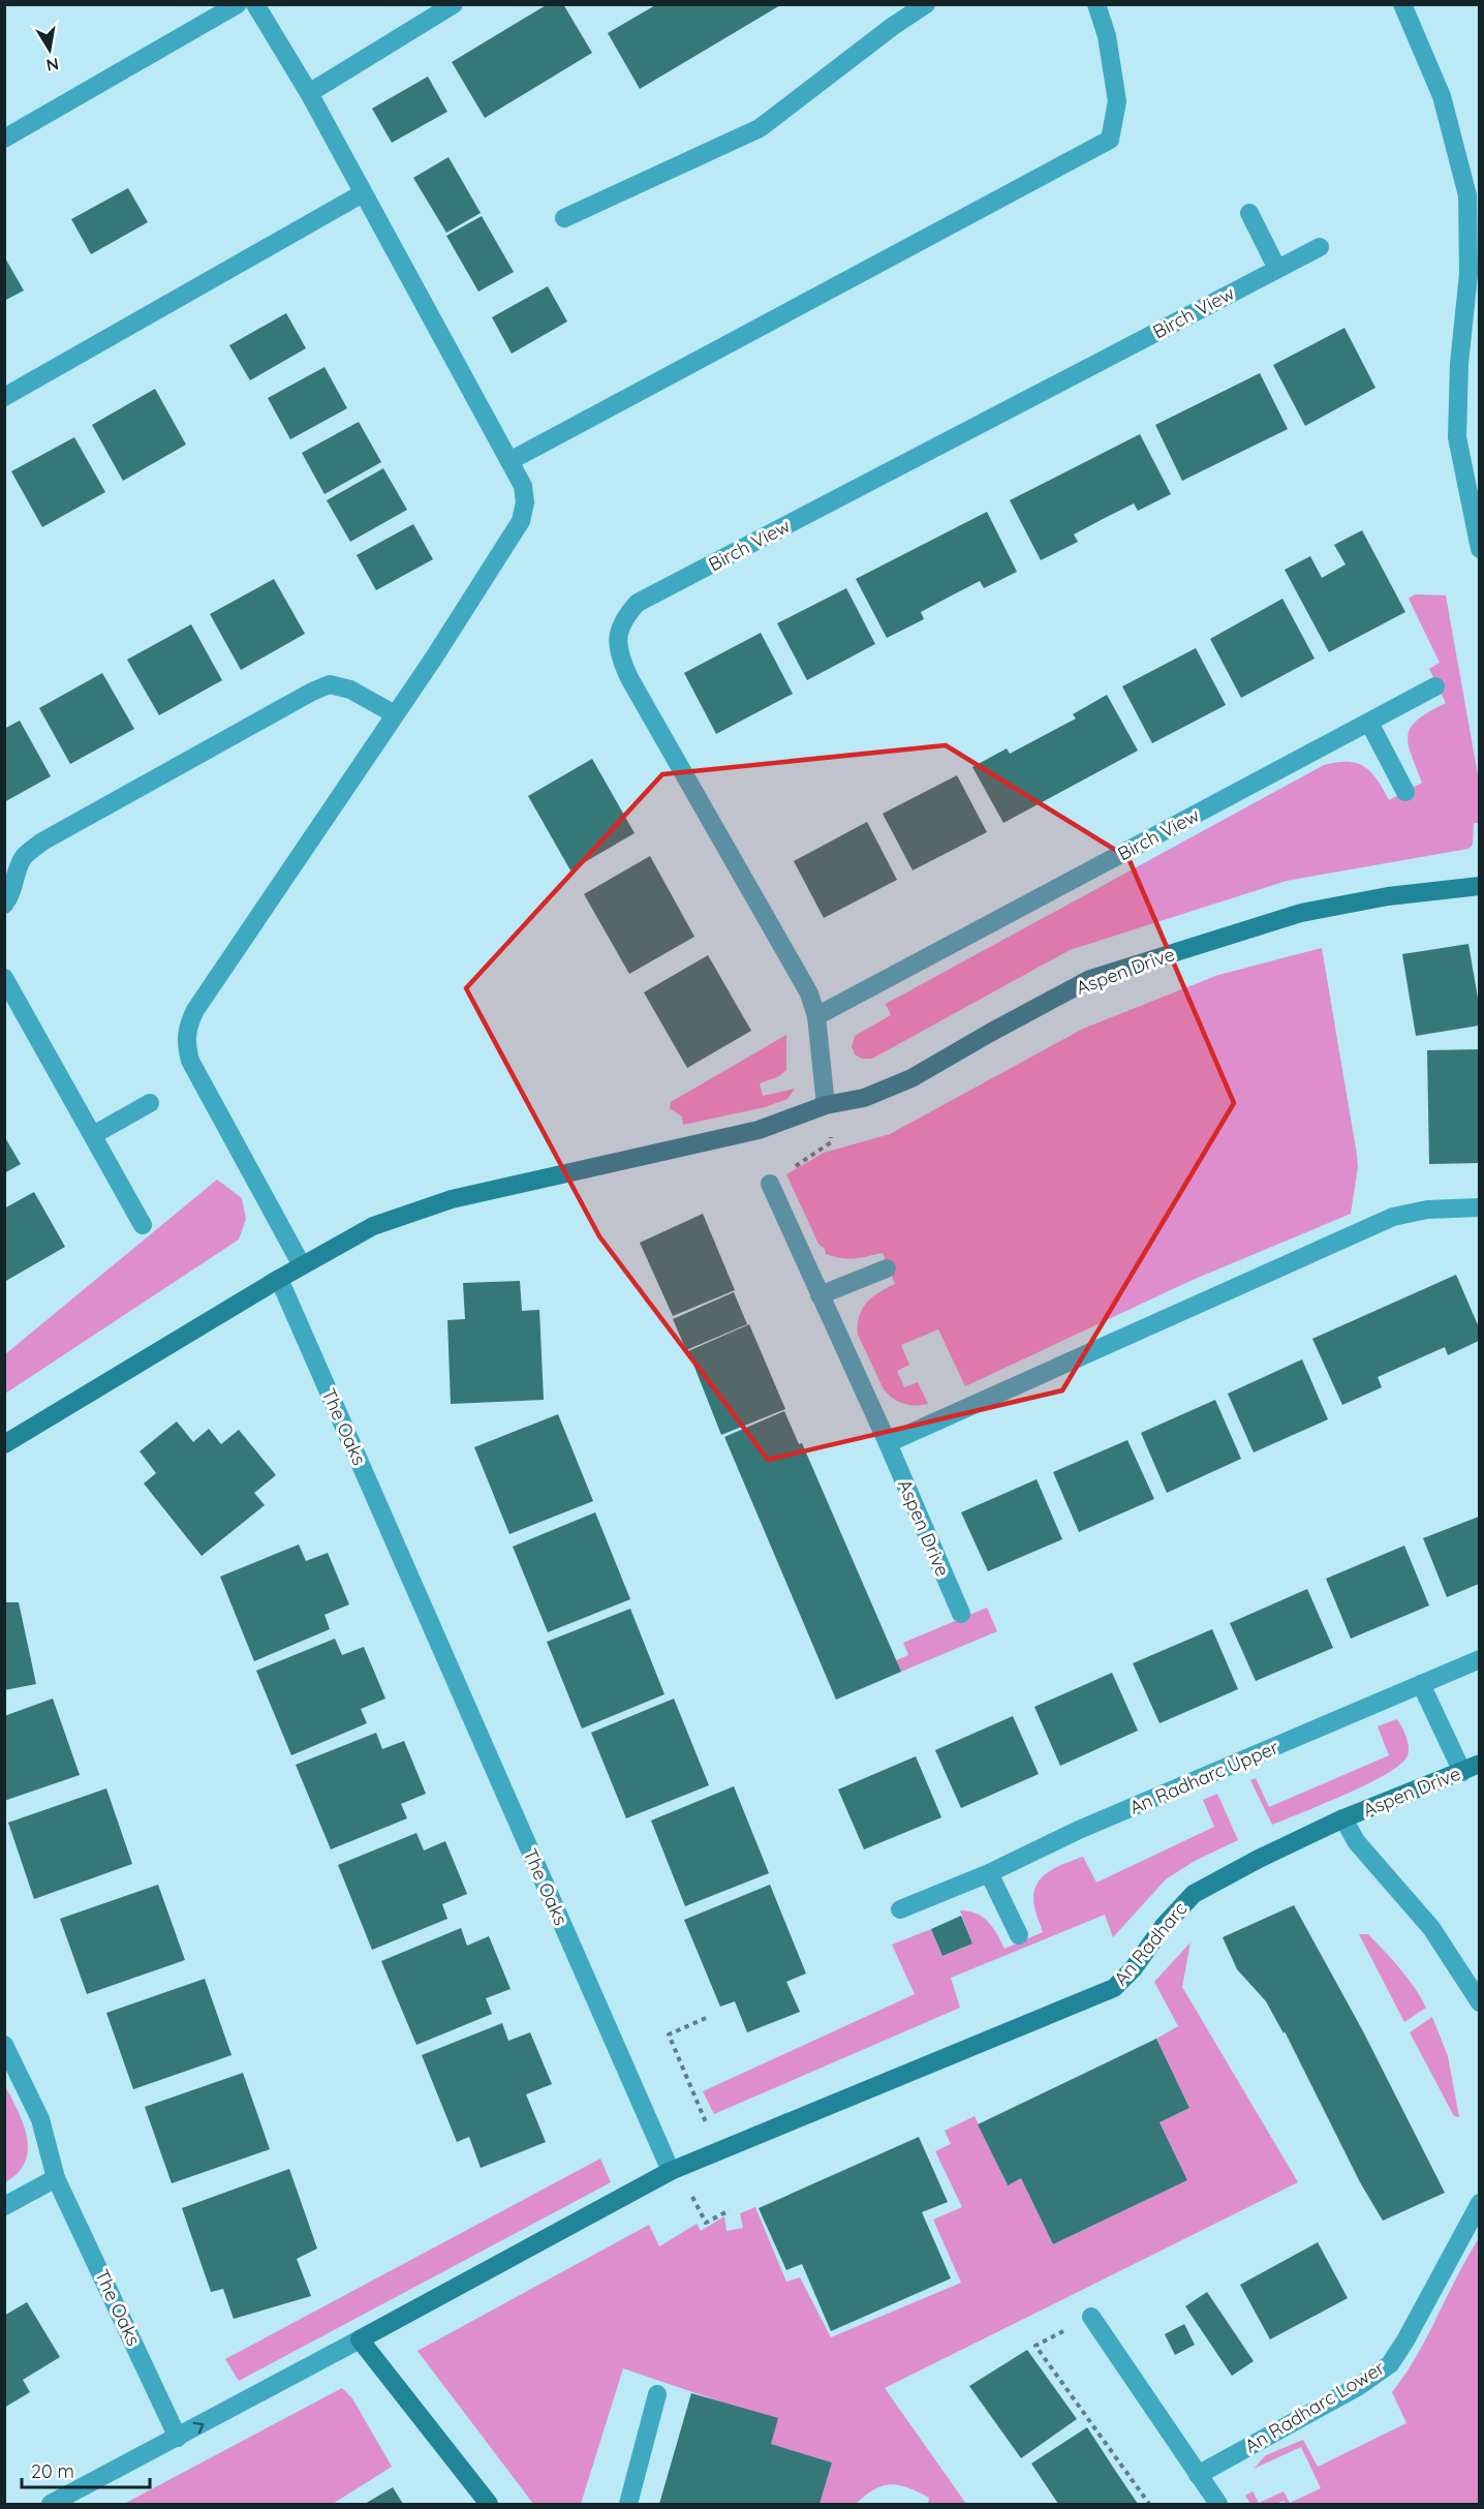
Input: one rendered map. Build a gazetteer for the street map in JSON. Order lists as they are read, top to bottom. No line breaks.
{"streets":{"street":["Birch View","Aspen Drive","The Oaks","An Radharc Upper","An Radharc","An Radharc Lower"]},"crossings":[["Birch View","Aspen Drive"],["Aspen Drive","The Oaks"],["Aspen Drive","An Radharc"],["The Oaks","An Radharc"]],"scale_bar":"20 m","north":"bottom"}
